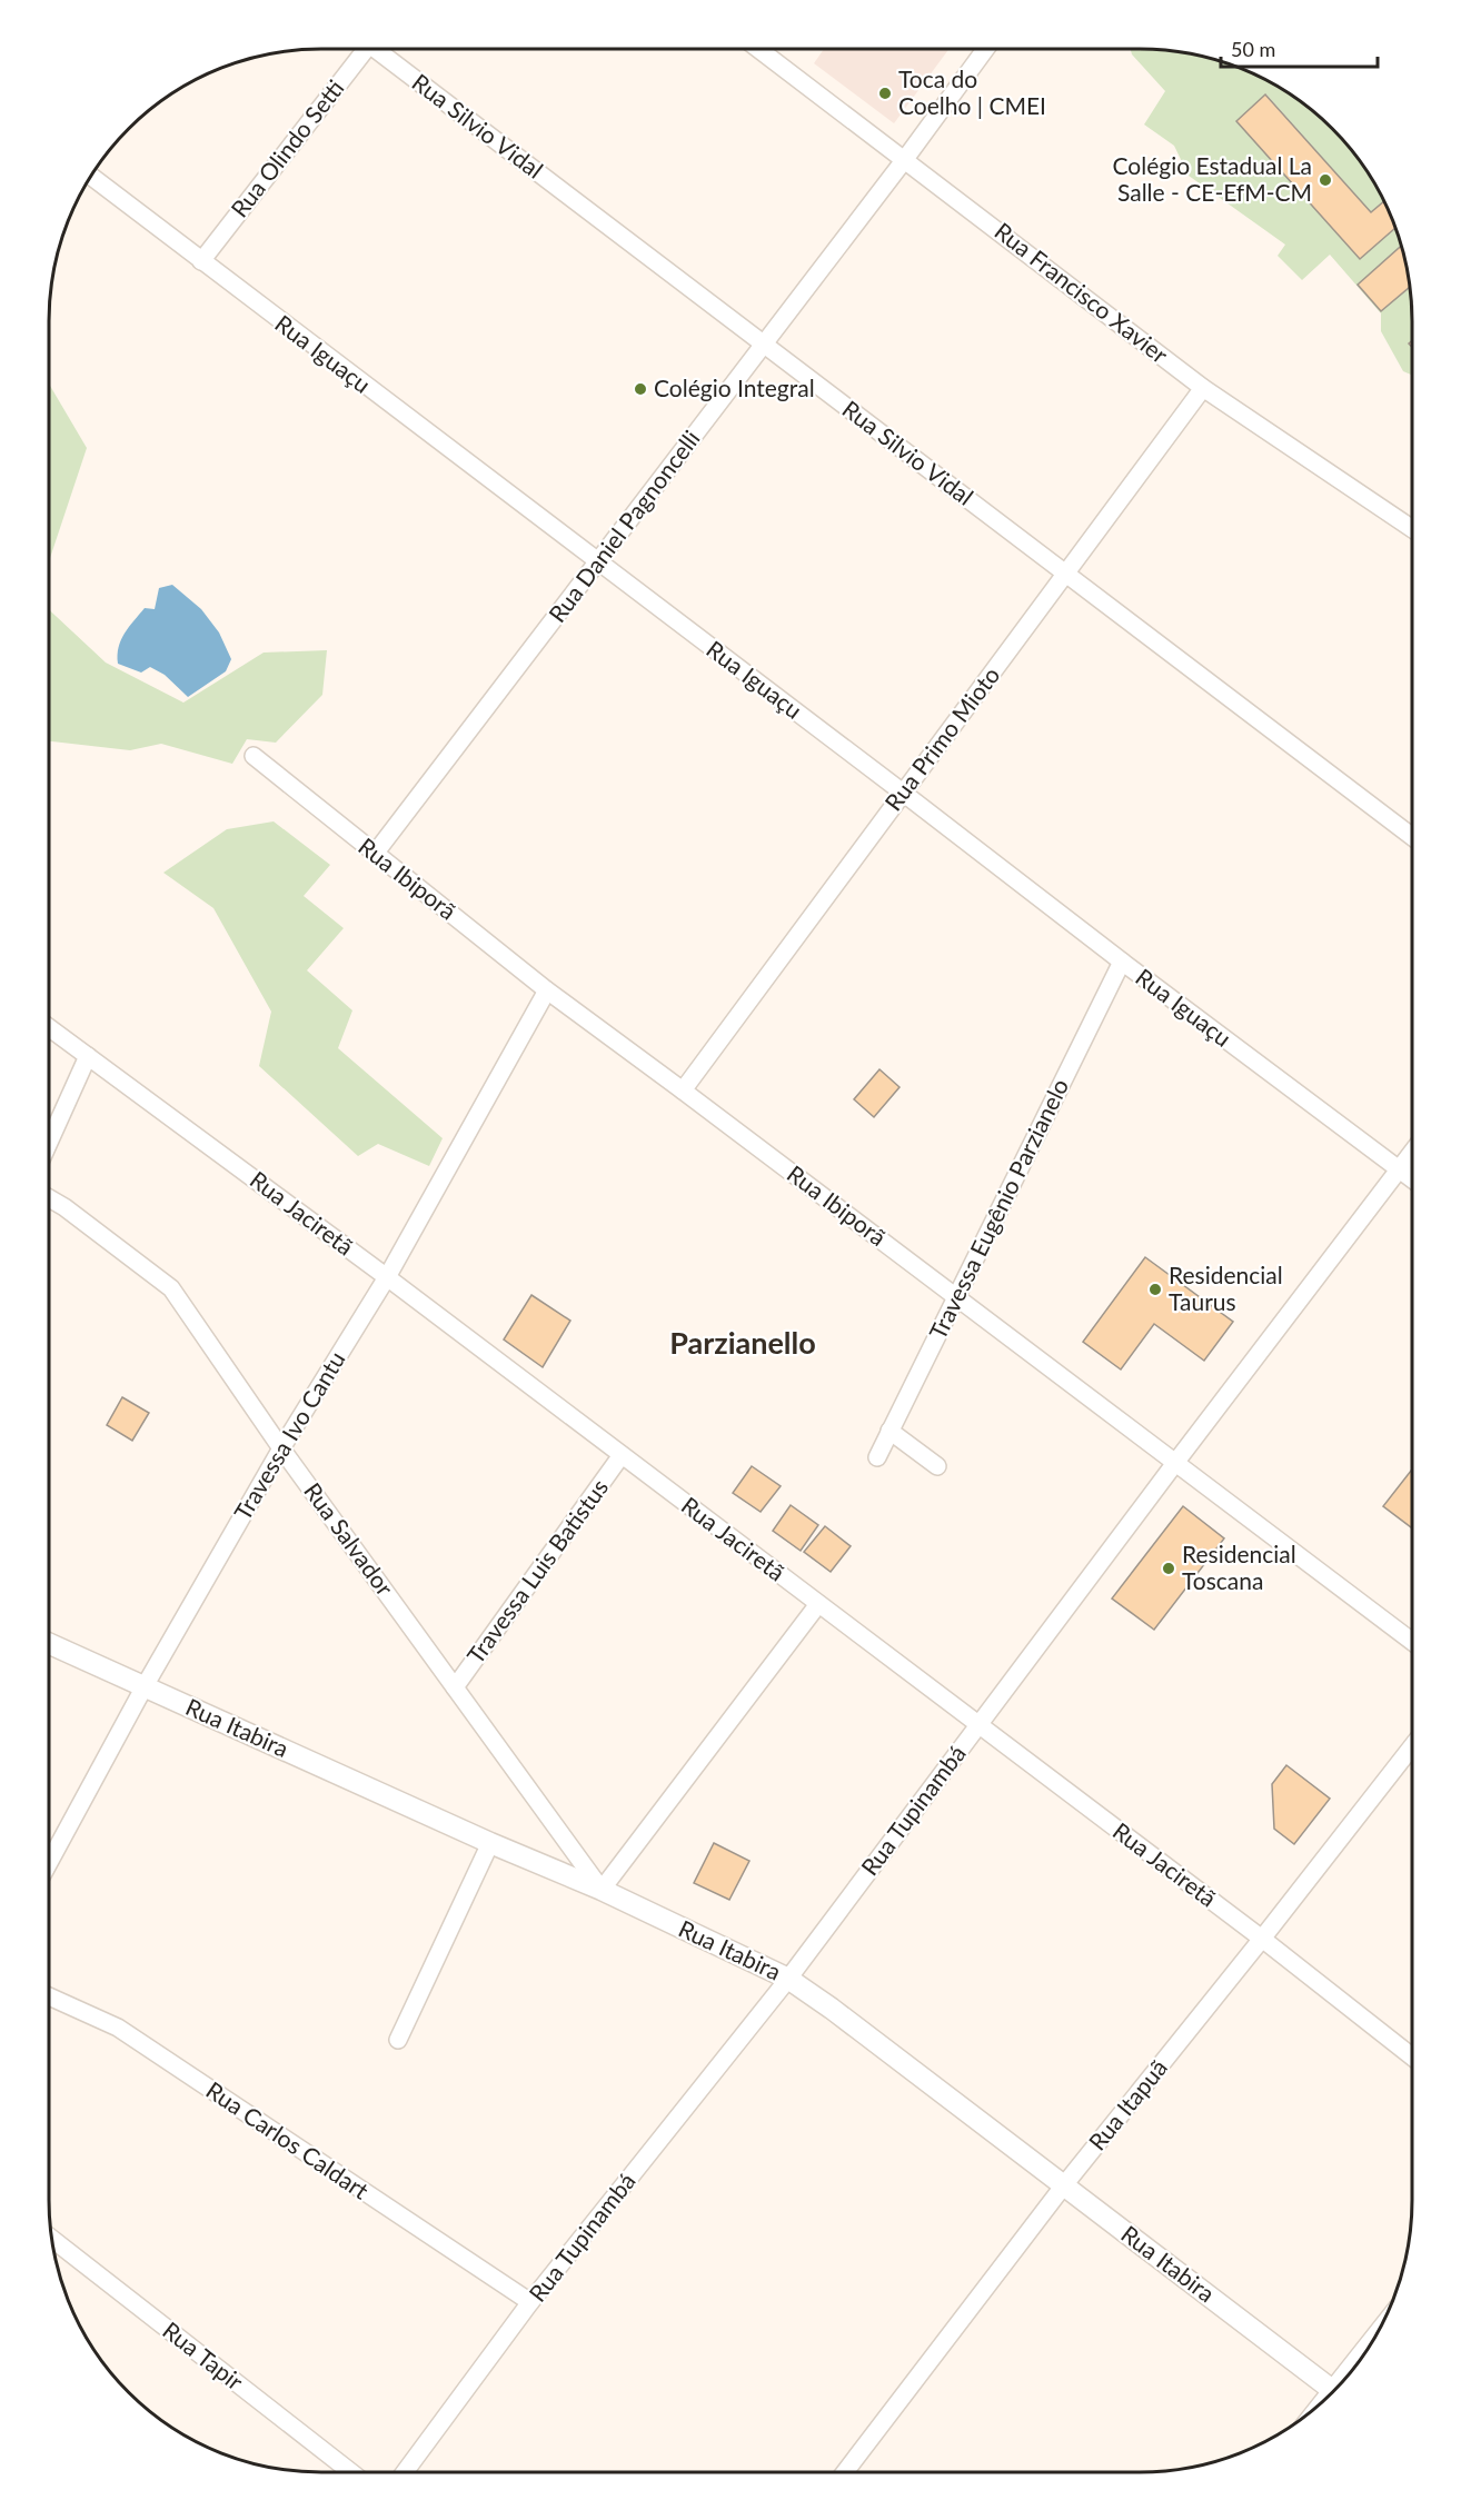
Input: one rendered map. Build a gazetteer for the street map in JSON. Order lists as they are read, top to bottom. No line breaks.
{"streets":{"street":["Rua Silvio Vidal","Rua Olindo Setti","Rua Francisco Xavier","Rua Iguaçu","Rua Daniel Pagnoncelli","Rua Primo Mioto","Rua Ibiporã","Travessa Eugênio Parzianelo","Rua Jaciretã","Travessa Ivo Cantu","Rua Salvador","Travessa Luis Batistus","Rua Itabira","Rua Tupinambá","Rua Itapuã","Rua Carlos Caldart","Rua Tapir"]},"crossings":[["Rua Silvio Vidal","Rua Daniel Pagnoncelli"],["Rua Silvio Vidal","Rua Primo Mioto"],["Rua Olindo Setti","Rua Iguaçu"],["Rua Francisco Xavier","Rua Daniel Pagnoncelli"],["Rua Francisco Xavier","Rua Primo Mioto"],["Rua Iguaçu","Rua Daniel Pagnoncelli"],["Rua Iguaçu","Rua Primo Mioto"],["Rua Iguaçu","Travessa Eugênio Parzianelo"],["Rua Iguaçu","Rua Tupinambá"],["Rua Daniel Pagnoncelli","Rua Ibiporã"],["Rua Primo Mioto","Rua Ibiporã"],["Rua Ibiporã","Travessa Eugênio Parzianelo"],["Rua Ibiporã","Travessa Ivo Cantu"],["Rua Ibiporã","Rua Tupinambá"],["Rua Jaciretã","Travessa Ivo Cantu"],["Rua Jaciretã","Travessa Luis Batistus"],["Rua Jaciretã","Rua Tupinambá"],["Rua Jaciretã","Rua Itapuã"],["Travessa Ivo Cantu","Rua Salvador"],["Travessa Ivo Cantu","Rua Itabira"],["Rua Salvador","Travessa Luis Batistus"],["Rua Salvador","Rua Itabira"],["Rua Itabira","Rua Tupinambá"],["Rua Itabira","Rua Itapuã"],["Rua Tupinambá","Rua Carlos Caldart"]],"districts":["Parzianello"],"places":["Toca do Coelho | CMEI","Colégio Estadual La Salle - CE-EfM-CM","Colégio Integral","Residencial Taurus","Residencial Toscana"],"scale_bar":"50 m"}
